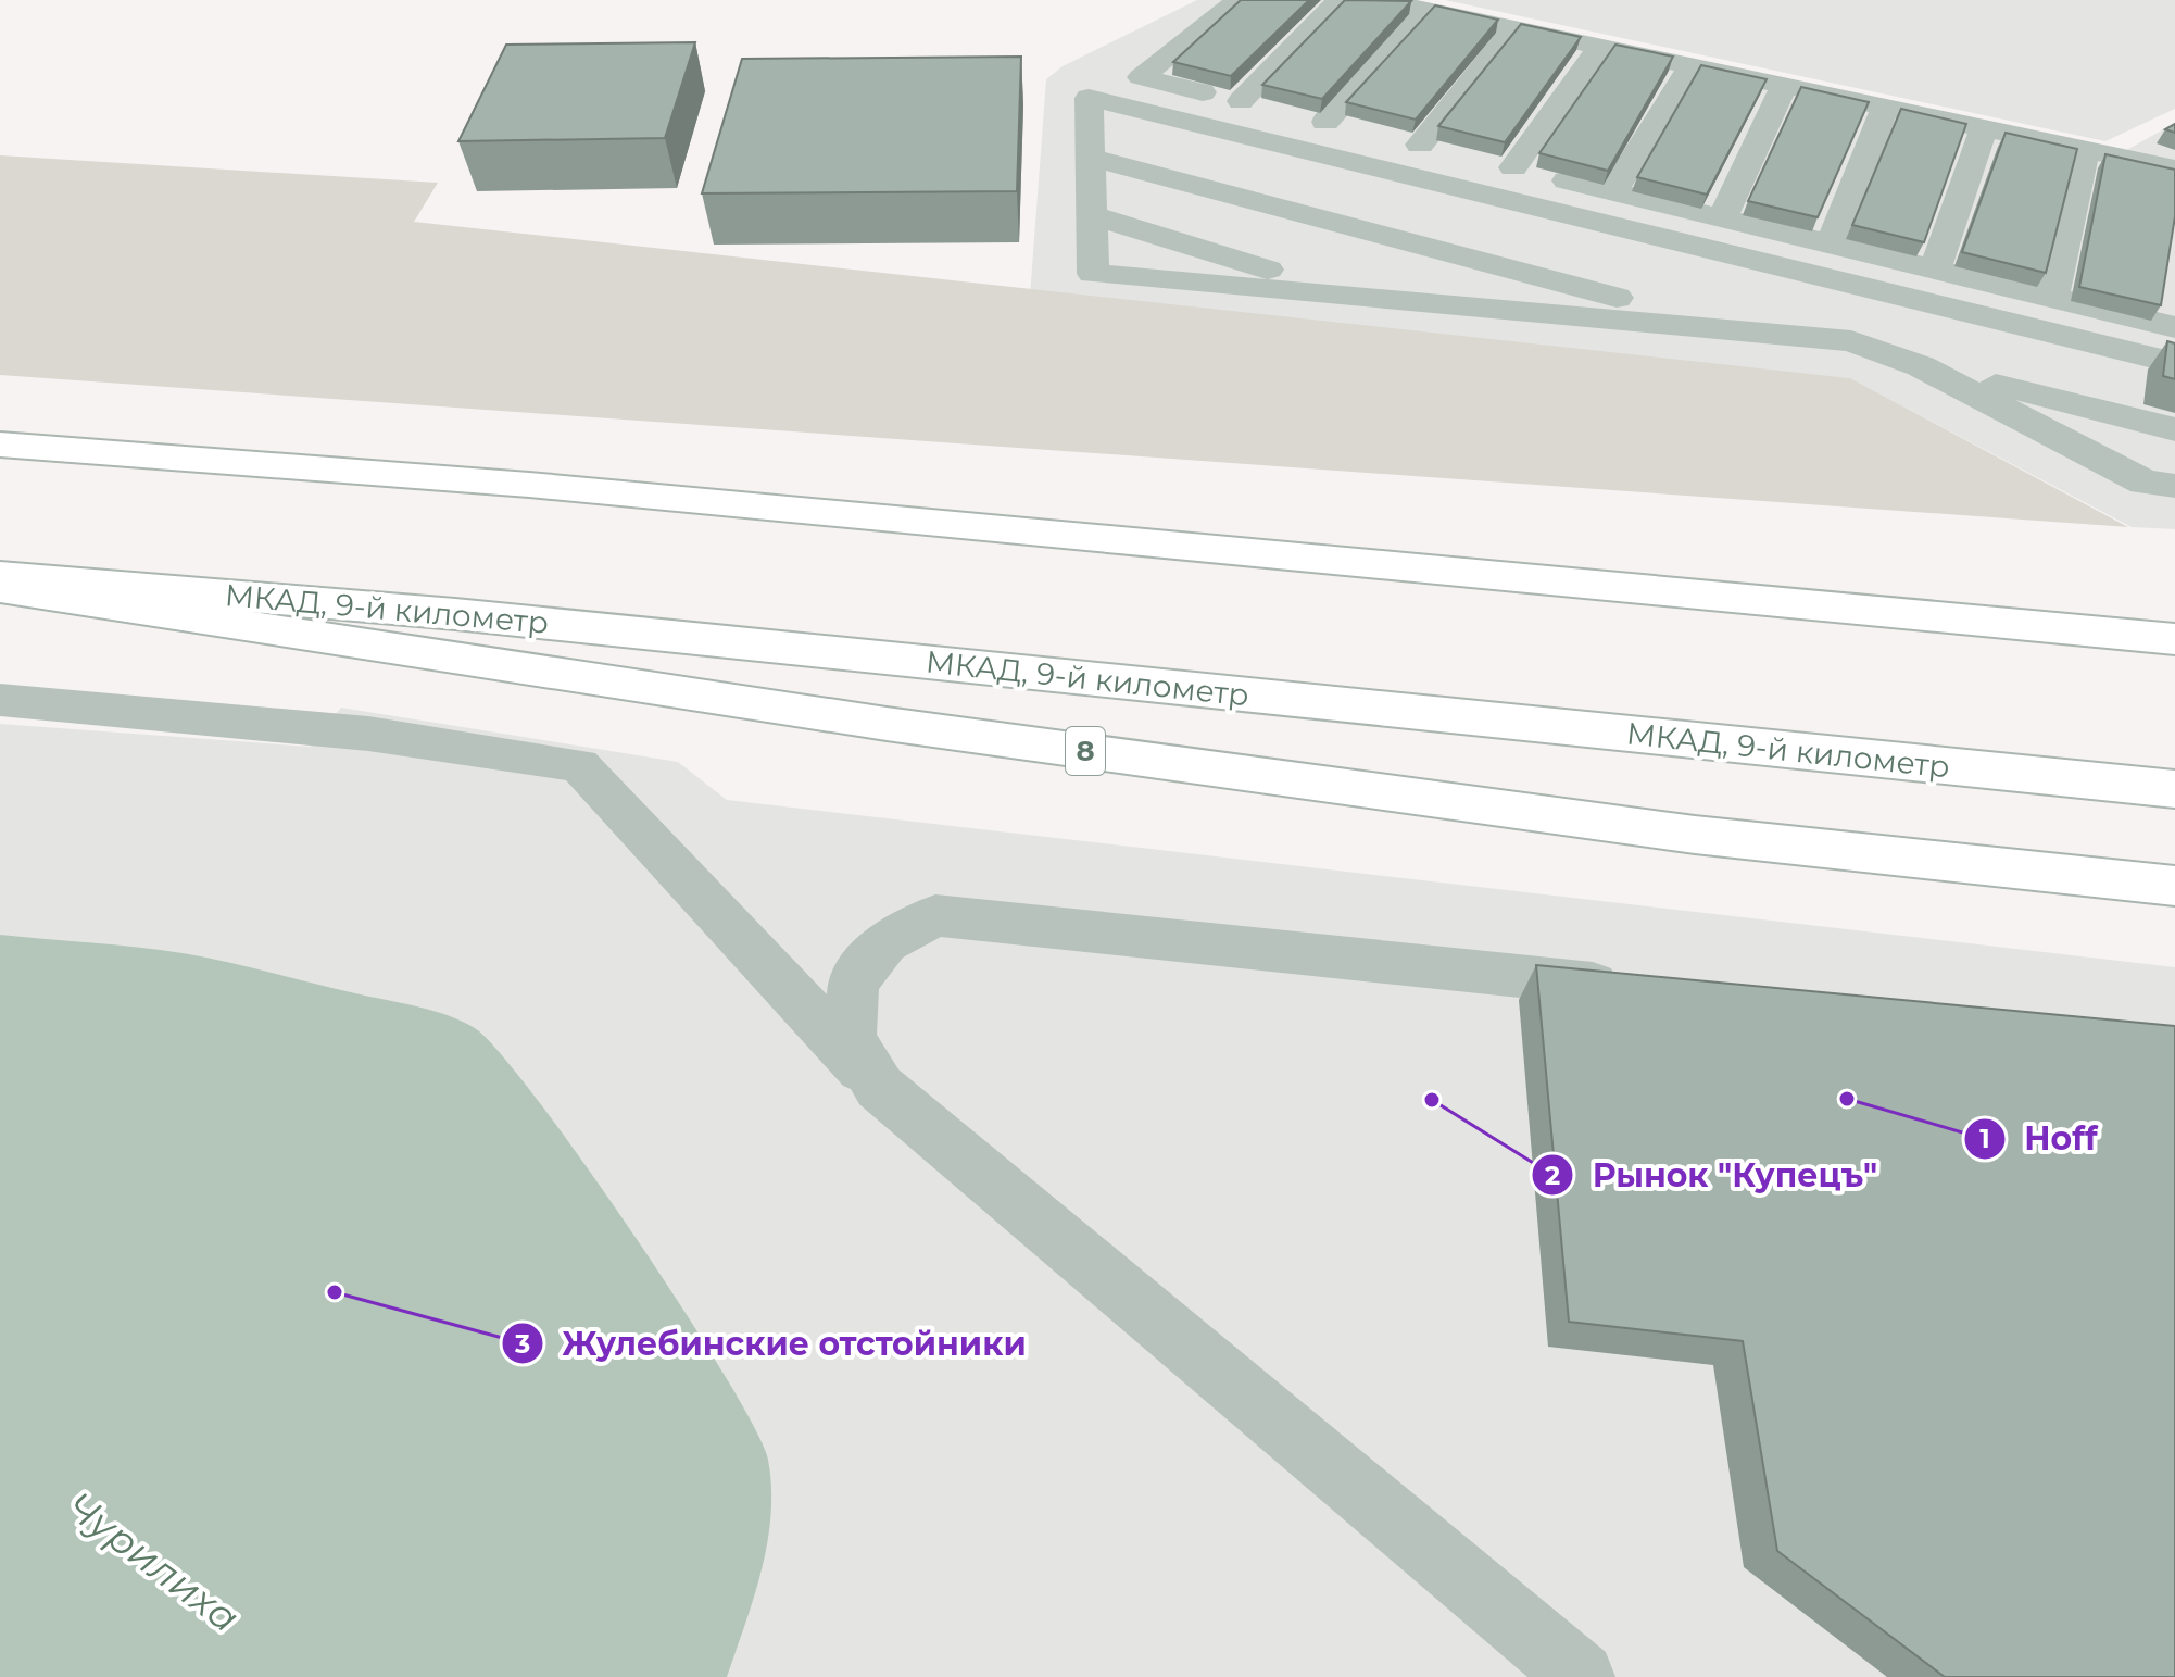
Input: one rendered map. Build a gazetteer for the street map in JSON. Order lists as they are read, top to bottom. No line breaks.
{"streets":{"main road":["МКАД, 9-й километр","8"]},"water":["Чурилиха"],"places":["Hoff","Рынок \"Купецъ\"","Жулебинские отстойники"]}
